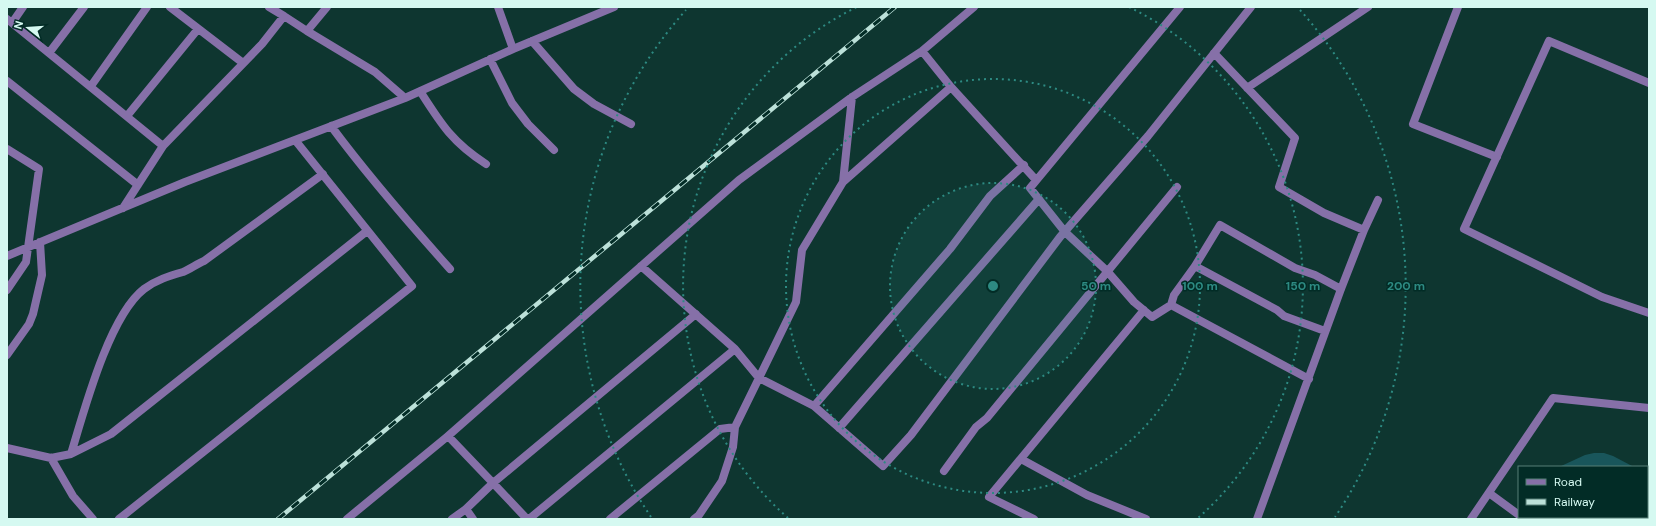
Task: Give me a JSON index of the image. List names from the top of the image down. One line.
{"legend":["Road","Railway"],"north":"left","rings":["50 m","100 m","150 m","200 m"]}
